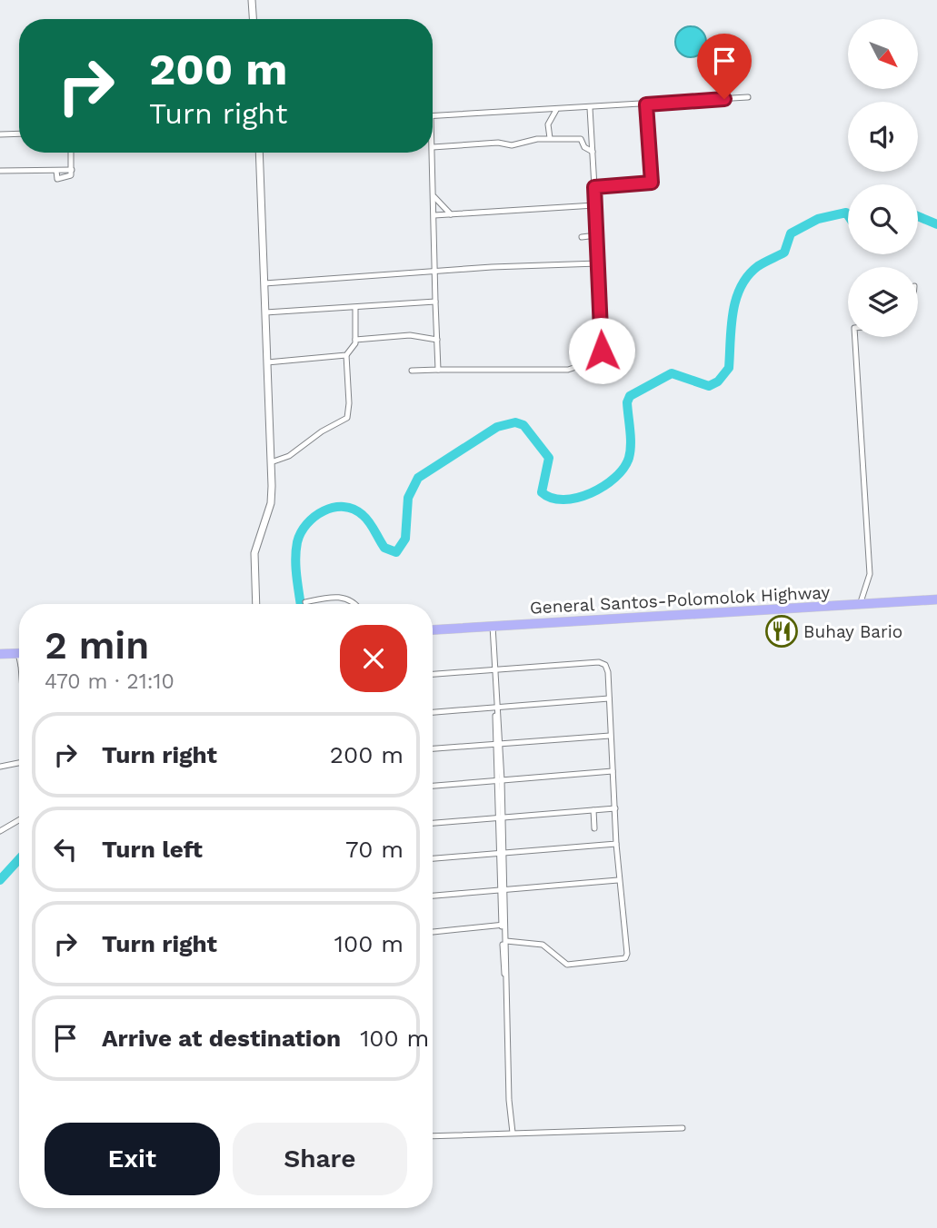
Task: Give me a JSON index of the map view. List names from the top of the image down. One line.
{"streets":{"highway":["General Santos-Polomolok Highway"]},"places":{"restaurant":["Buhay Bario"]},"north":"bottom right","page":{"turn":["200 m","Turn right"],"heading":["2 min","470 m · 21:10"],"list":[{"name":"Turn right","value":"200 m"},{"name":"Turn left","value":"70 m"},{"name":"Turn right","value":"100 m"},{"name":"Arrive at destination","value":"100 m"}],"buttons":["Exit","Share"]}}
